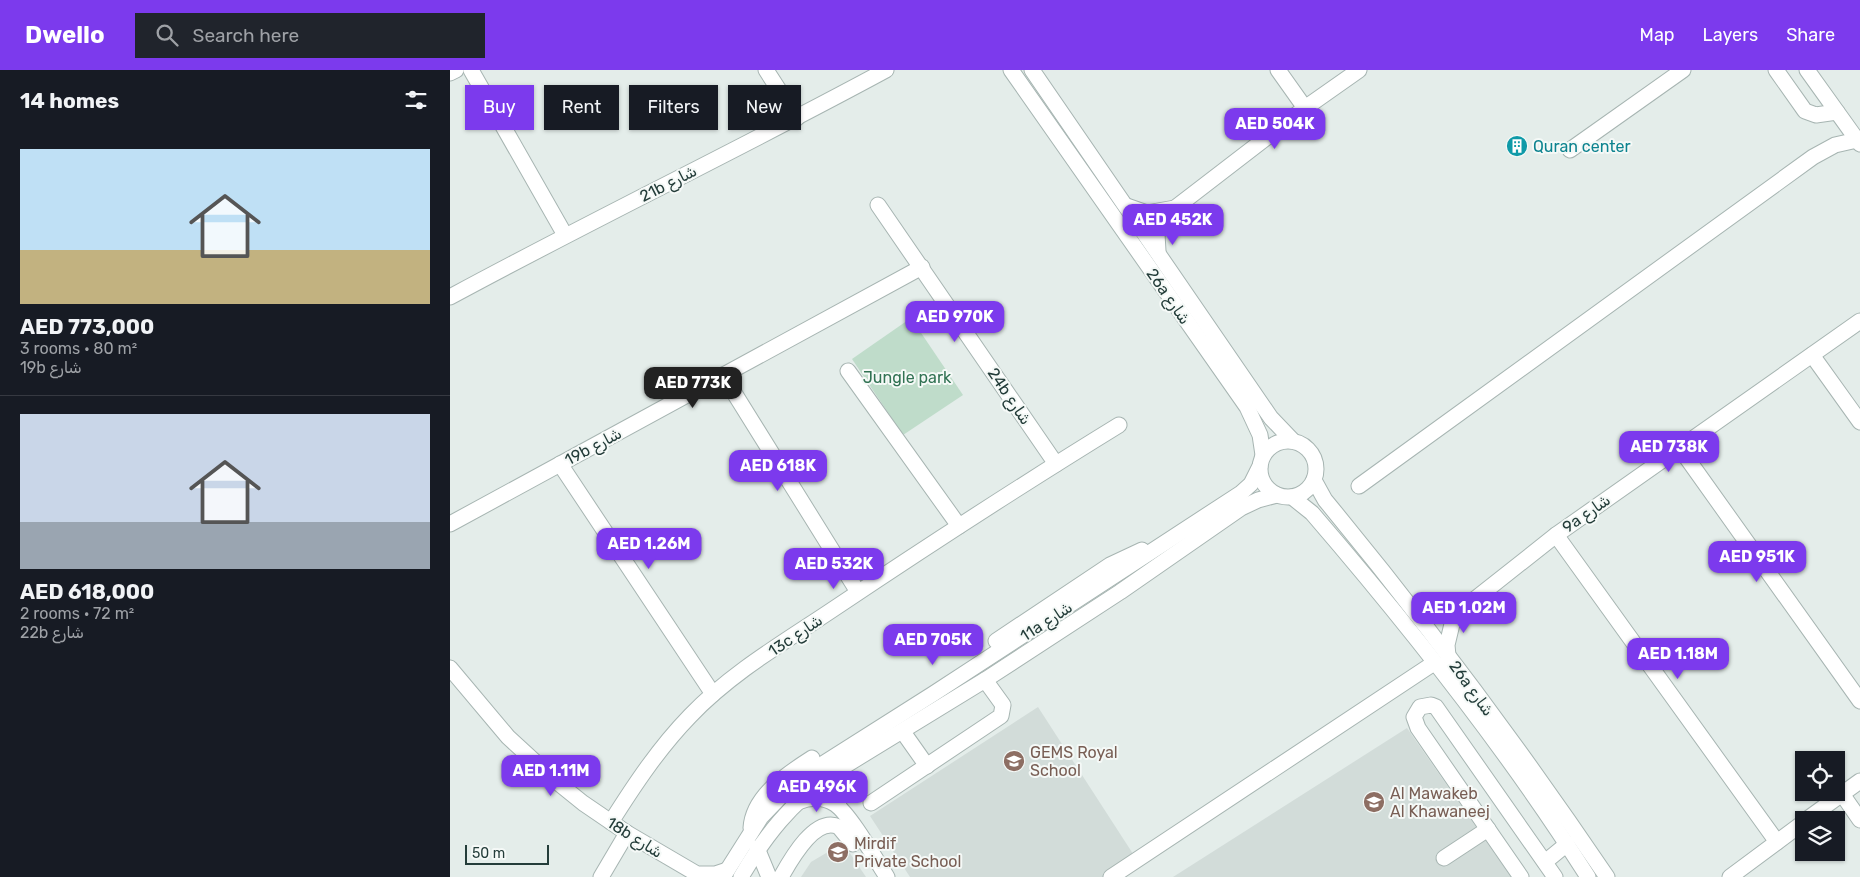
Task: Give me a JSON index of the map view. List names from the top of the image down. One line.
{"streets":{"street":["21b شارع","26a شارع","24b شارع","19b شارع","9a شارع","11a شارع","13c شارع","18b شارع"]},"crossings":[["26a شارع","9a شارع"],["26a شارع","11a شارع"],["24b شارع","19b شارع"],["24b شارع","13c شارع"],["11a شارع","18b شارع"],["13c شارع","18b شارع"]],"parks":["Jungle park"],"places":{"building":["Quran center"],"school or university":["GEMS Royal School","Al Mawakeb Al Khawaneej","Mirdif Private School"]},"scale_bar":"50 m","page":{"header":"Dwello","search":"Search here","nav":["Map","Layers","Share"],"heading":"14 homes","chip":["Buy","Rent","Filters","New"],"price":["AED 504K","AED 452K","AED 970K","AED 773K","AED 738K","AED 618K","AED 1.26M","AED 951K","AED 532K","AED 1.02M","AED 705K","AED 1.18M","AED 1.11M","AED 496K"],"list":[{"name":"AED 773,000","note":"3 rooms · 80 m² · 19b شارع"},{"name":"AED 618,000","note":"2 rooms · 72 m² · 22b شارع"}],"scale":"50 m"}}
